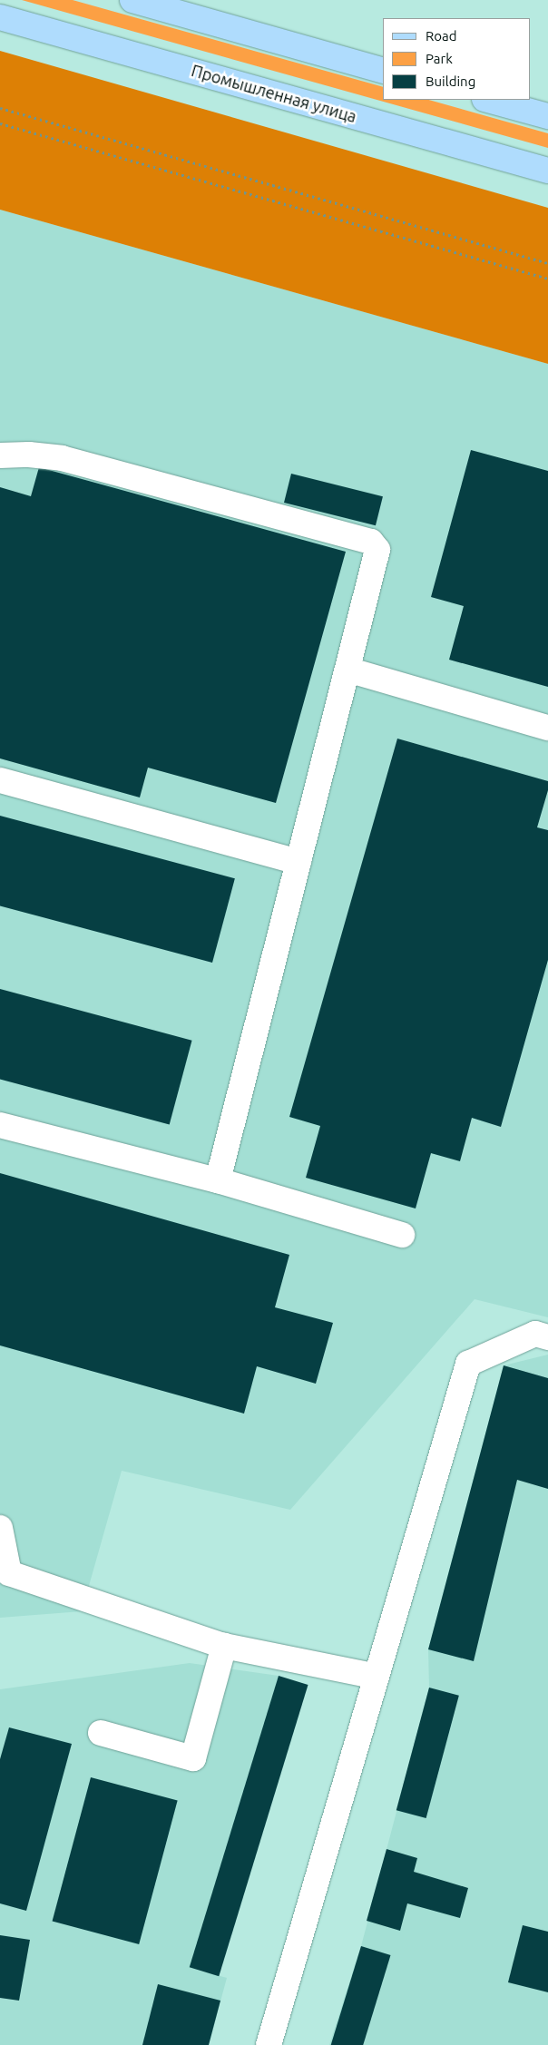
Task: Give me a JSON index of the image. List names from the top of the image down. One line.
{"streets":{"main road":["Промышленная улица"]},"legend":["Road","Park","Building"]}
